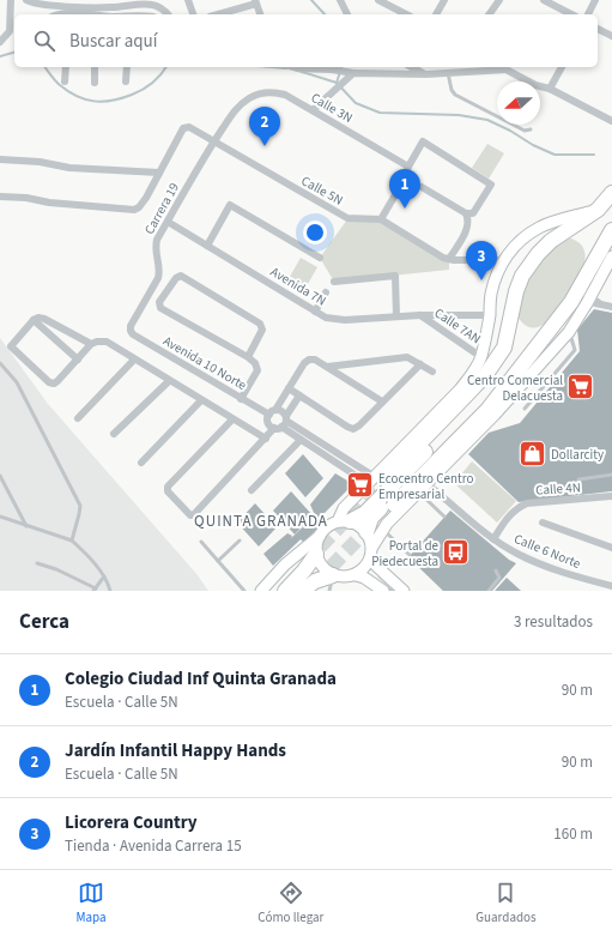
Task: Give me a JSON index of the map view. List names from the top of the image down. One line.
{"streets":{"street":["Calle 3N","Calle 5N","Carrera 19","Avenida 7N","Calle 7AN","Avenida 10 Norte","Calle 4N","Calle 6 Norte"]},"crossings":[["Calle 3N","Carrera 19"],["Calle 5N","Carrera 19"],["Carrera 19","Avenida 7N"],["Carrera 19","Avenida 10 Norte"],["Avenida 7N","Calle 7AN"],["Calle 4N","Calle 6 Norte"]],"districts":["QUINTA GRANADA"],"places":{"supermarket":["Centro Comercial Delacuesta","Ecocentro Centro Empresarial"],"shop":["Dollarcity"],"bus stop":["Portal de Piedecuesta"]},"north":"left","page":{"search":"Buscar aquí","pins":["2","1","3"],"heading":["Cerca","3 resultados"],"list":[{"mark":"1","name":"Colegio Ciudad Inf Quinta Granada","note":"Escuela · Calle 5N","value":"90 m"},{"mark":"2","name":"Jardín Infantil Happy Hands","note":"Escuela · Calle 5N","value":"90 m"},{"mark":"3","name":"Licorera Country","note":"Tienda · Avenida Carrera 15","value":"160 m"}],"nav":["Mapa","Cómo llegar","Guardados"]}}
